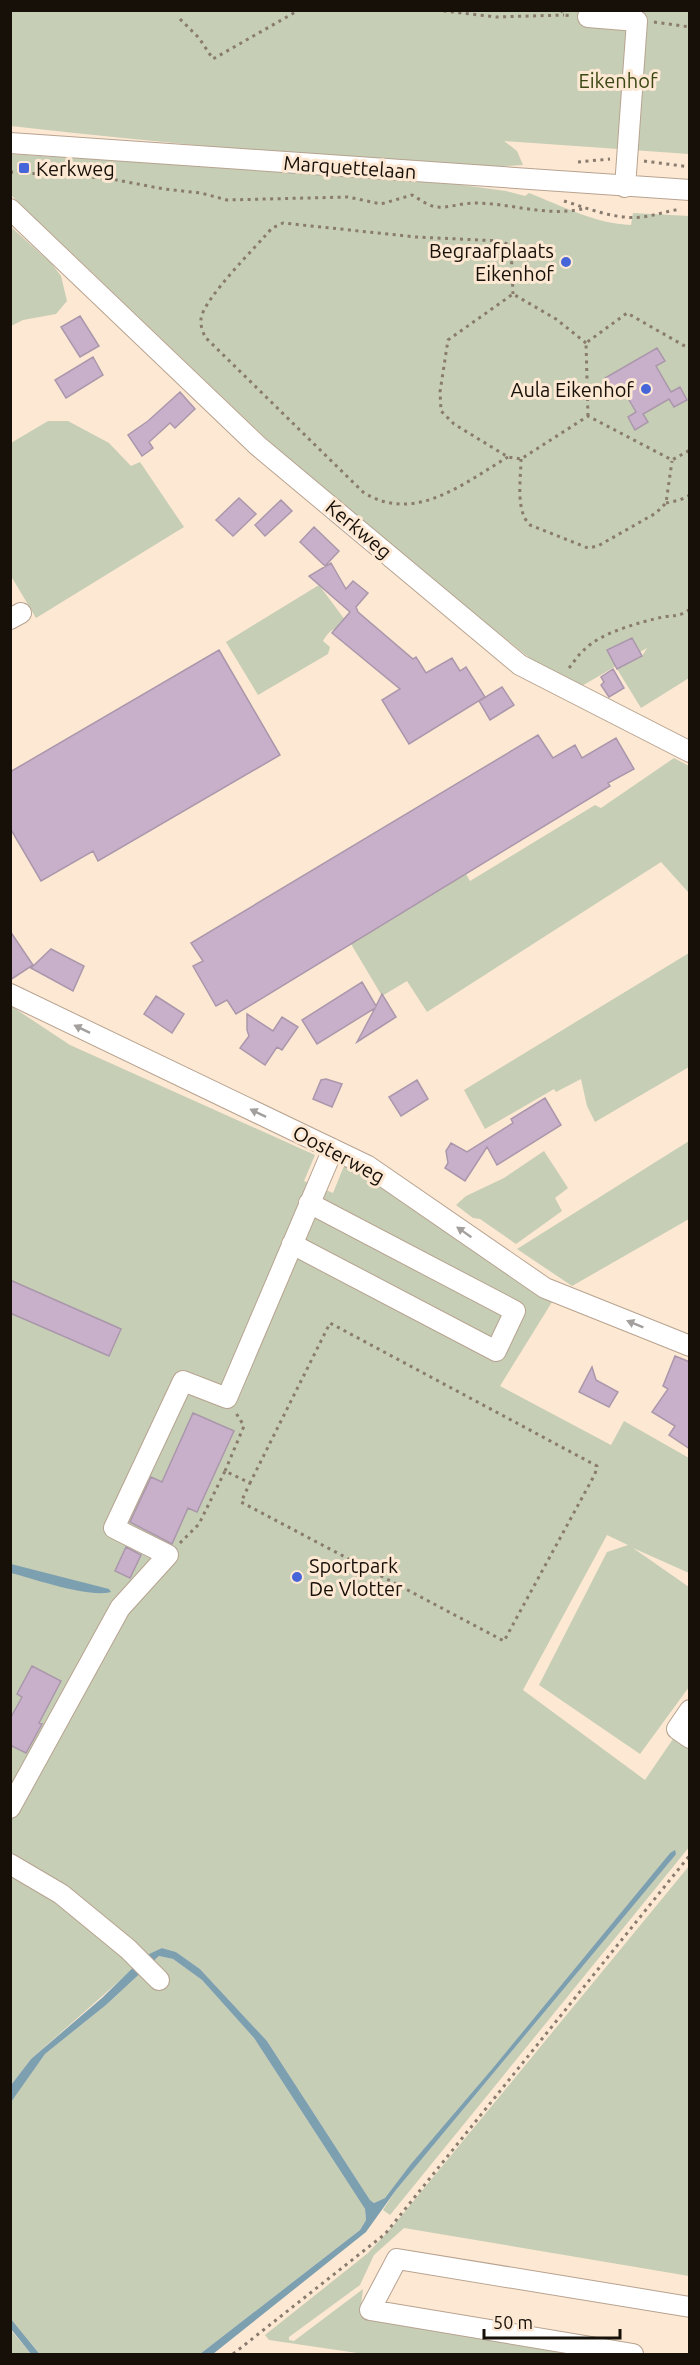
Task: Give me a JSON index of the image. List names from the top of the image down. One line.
{"streets":{"street":["Marquettelaan","Kerkweg","Oosterweg"]},"one_way":["Oosterweg"],"parks":["Eikenhof"],"places":{"transit":["Kerkweg"],"other":["Begraafplaats Eikenhof","Aula Eikenhof","Sportpark De Vlotter"]},"scale_bar":"50 m"}
